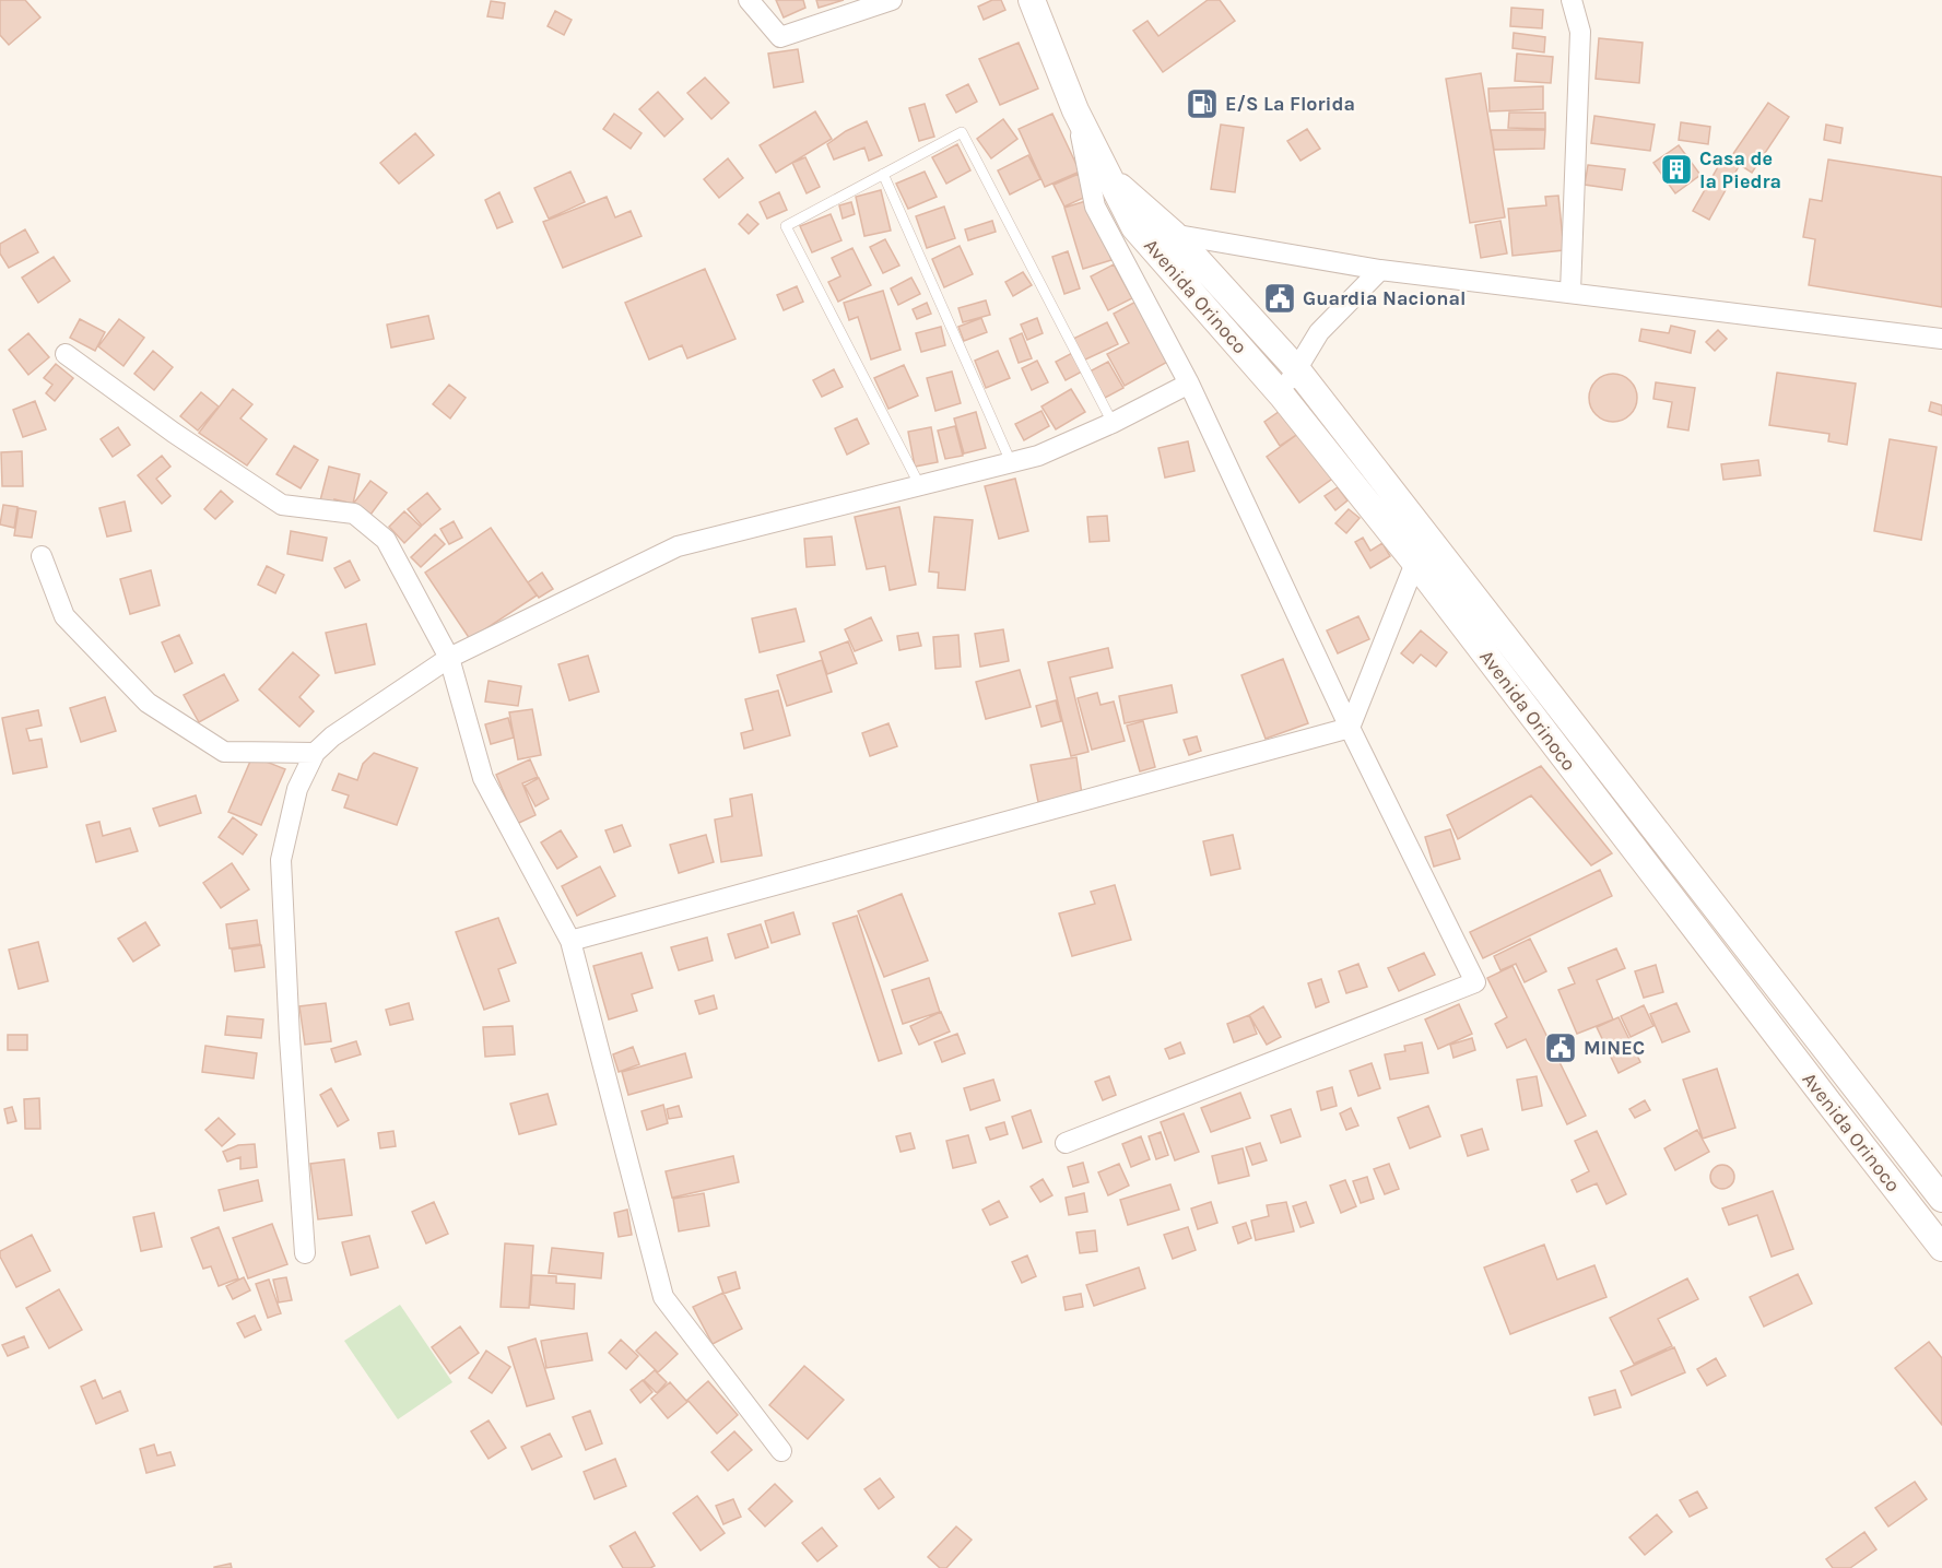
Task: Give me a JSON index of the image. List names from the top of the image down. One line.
{"streets":{"street":["Avenida Orinoco"]},"places":{"fuel station":["E/S La Florida"],"building":["Casa de la Piedra"],"public building":["Guardia Nacional","MINEC"]}}
